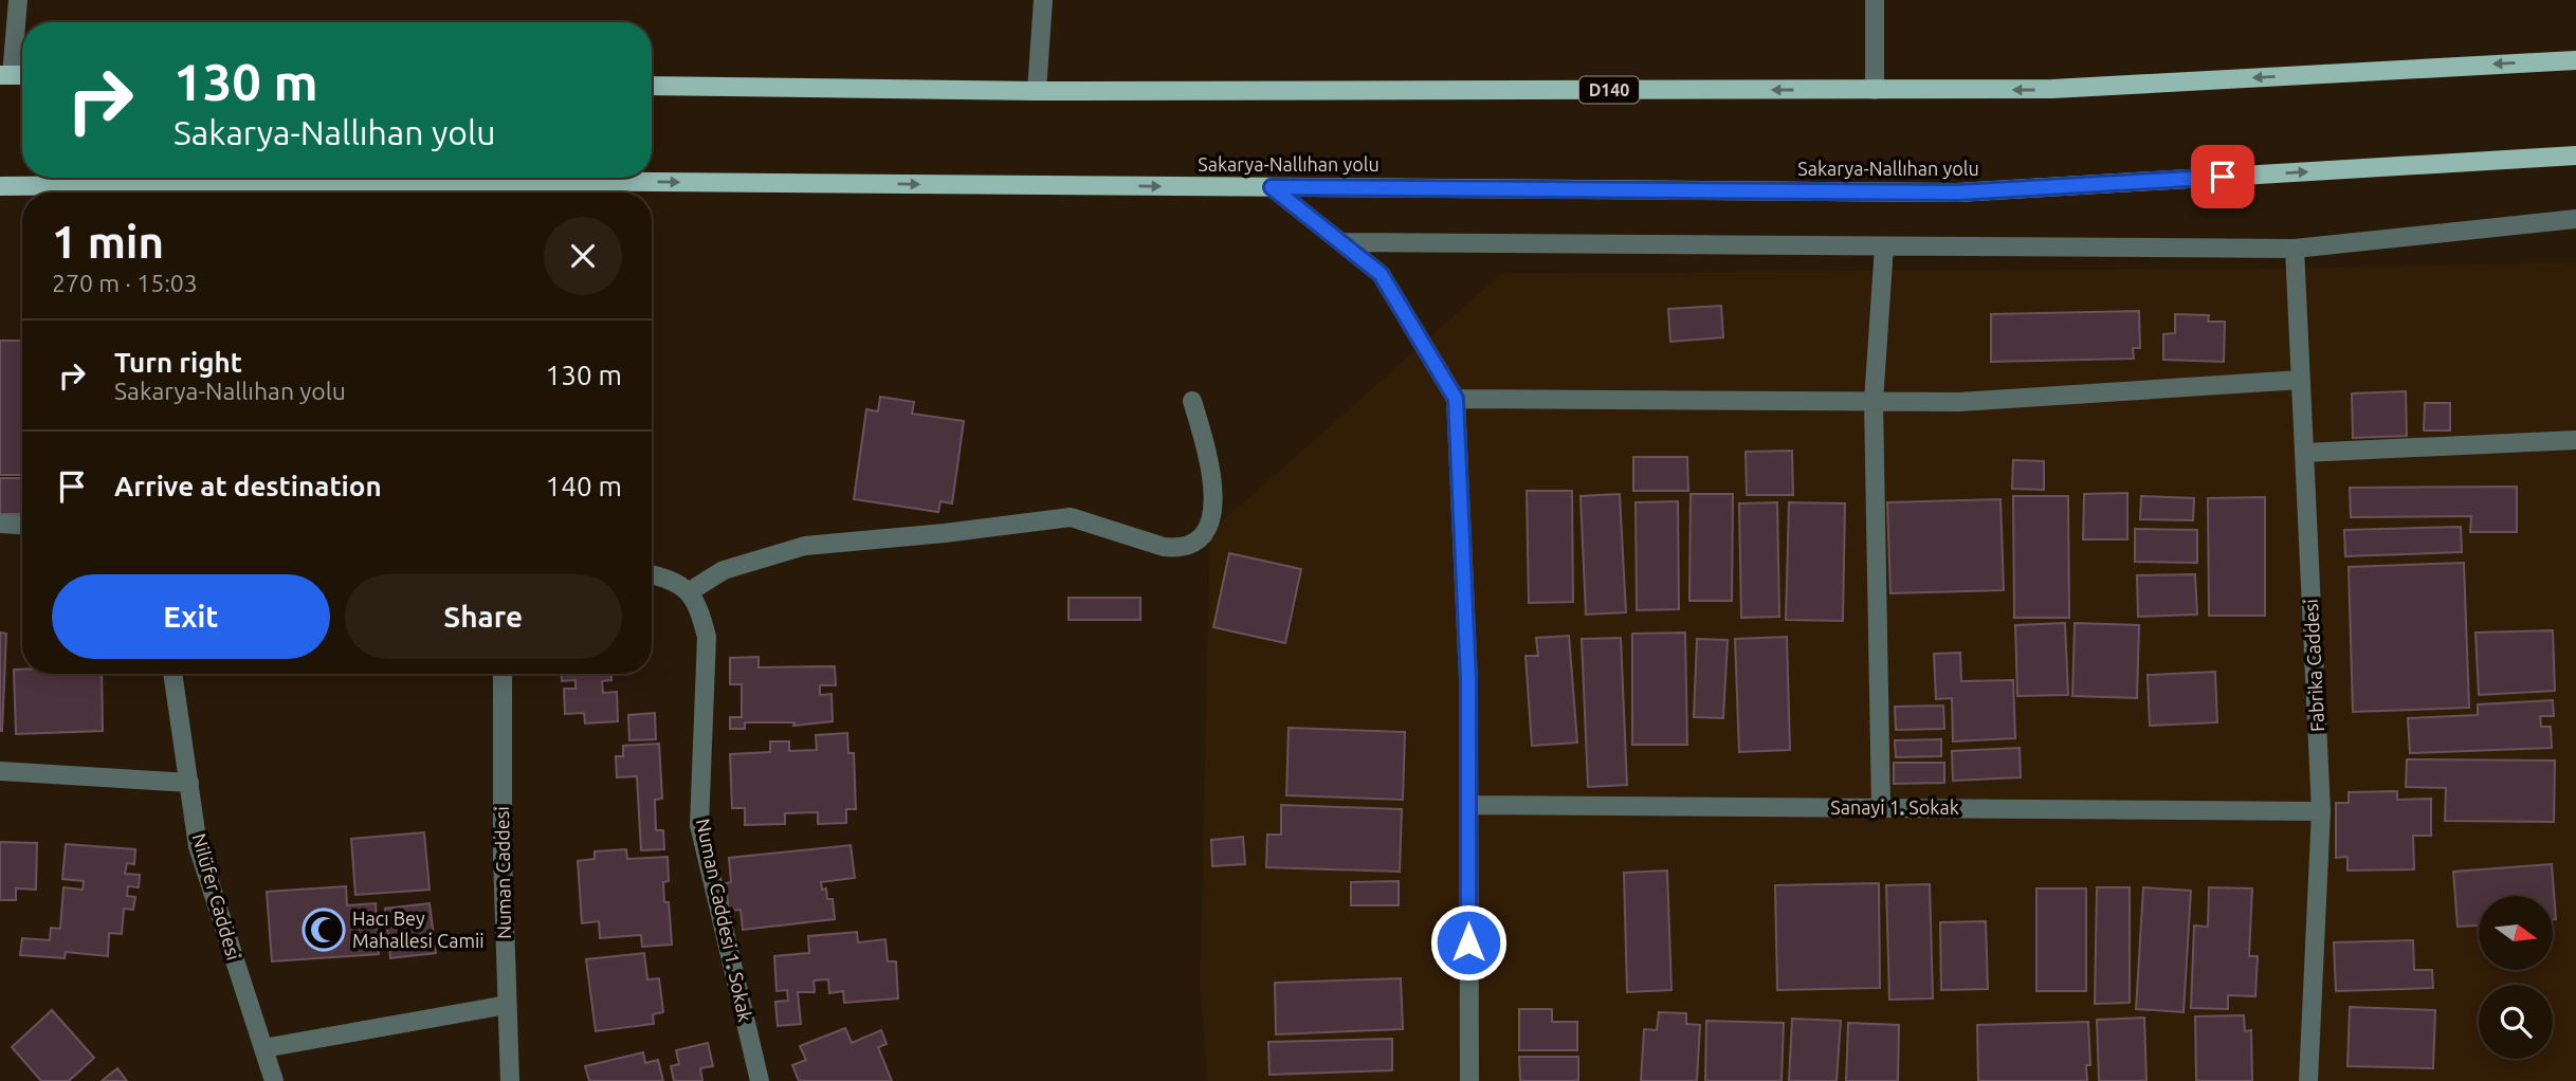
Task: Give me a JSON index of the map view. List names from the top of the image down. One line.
{"streets":{"main road":["D140","Sakarya-Nallıhan yolu"],"street":["Fabrika Caddesi","Sanayi 1. Sokak","Numan Caddesi","Nilüfer Caddesi","Numan Caddesi 1. Sokak"]},"crossings":[["Fabrika Caddesi","Sanayi 1. Sokak"]],"places":{"mosque":["Hacı Bey Mahallesi Camii"]},"north":"right","page":{"turn":["130 m","Sakarya-Nallıhan yolu"],"heading":["1 min","270 m · 15:03"],"list":[{"name":"Turn right","note":"Sakarya-Nallıhan yolu","value":"130 m"},{"name":"Arrive at destination","value":"140 m"}],"buttons":["Exit","Share"]}}
